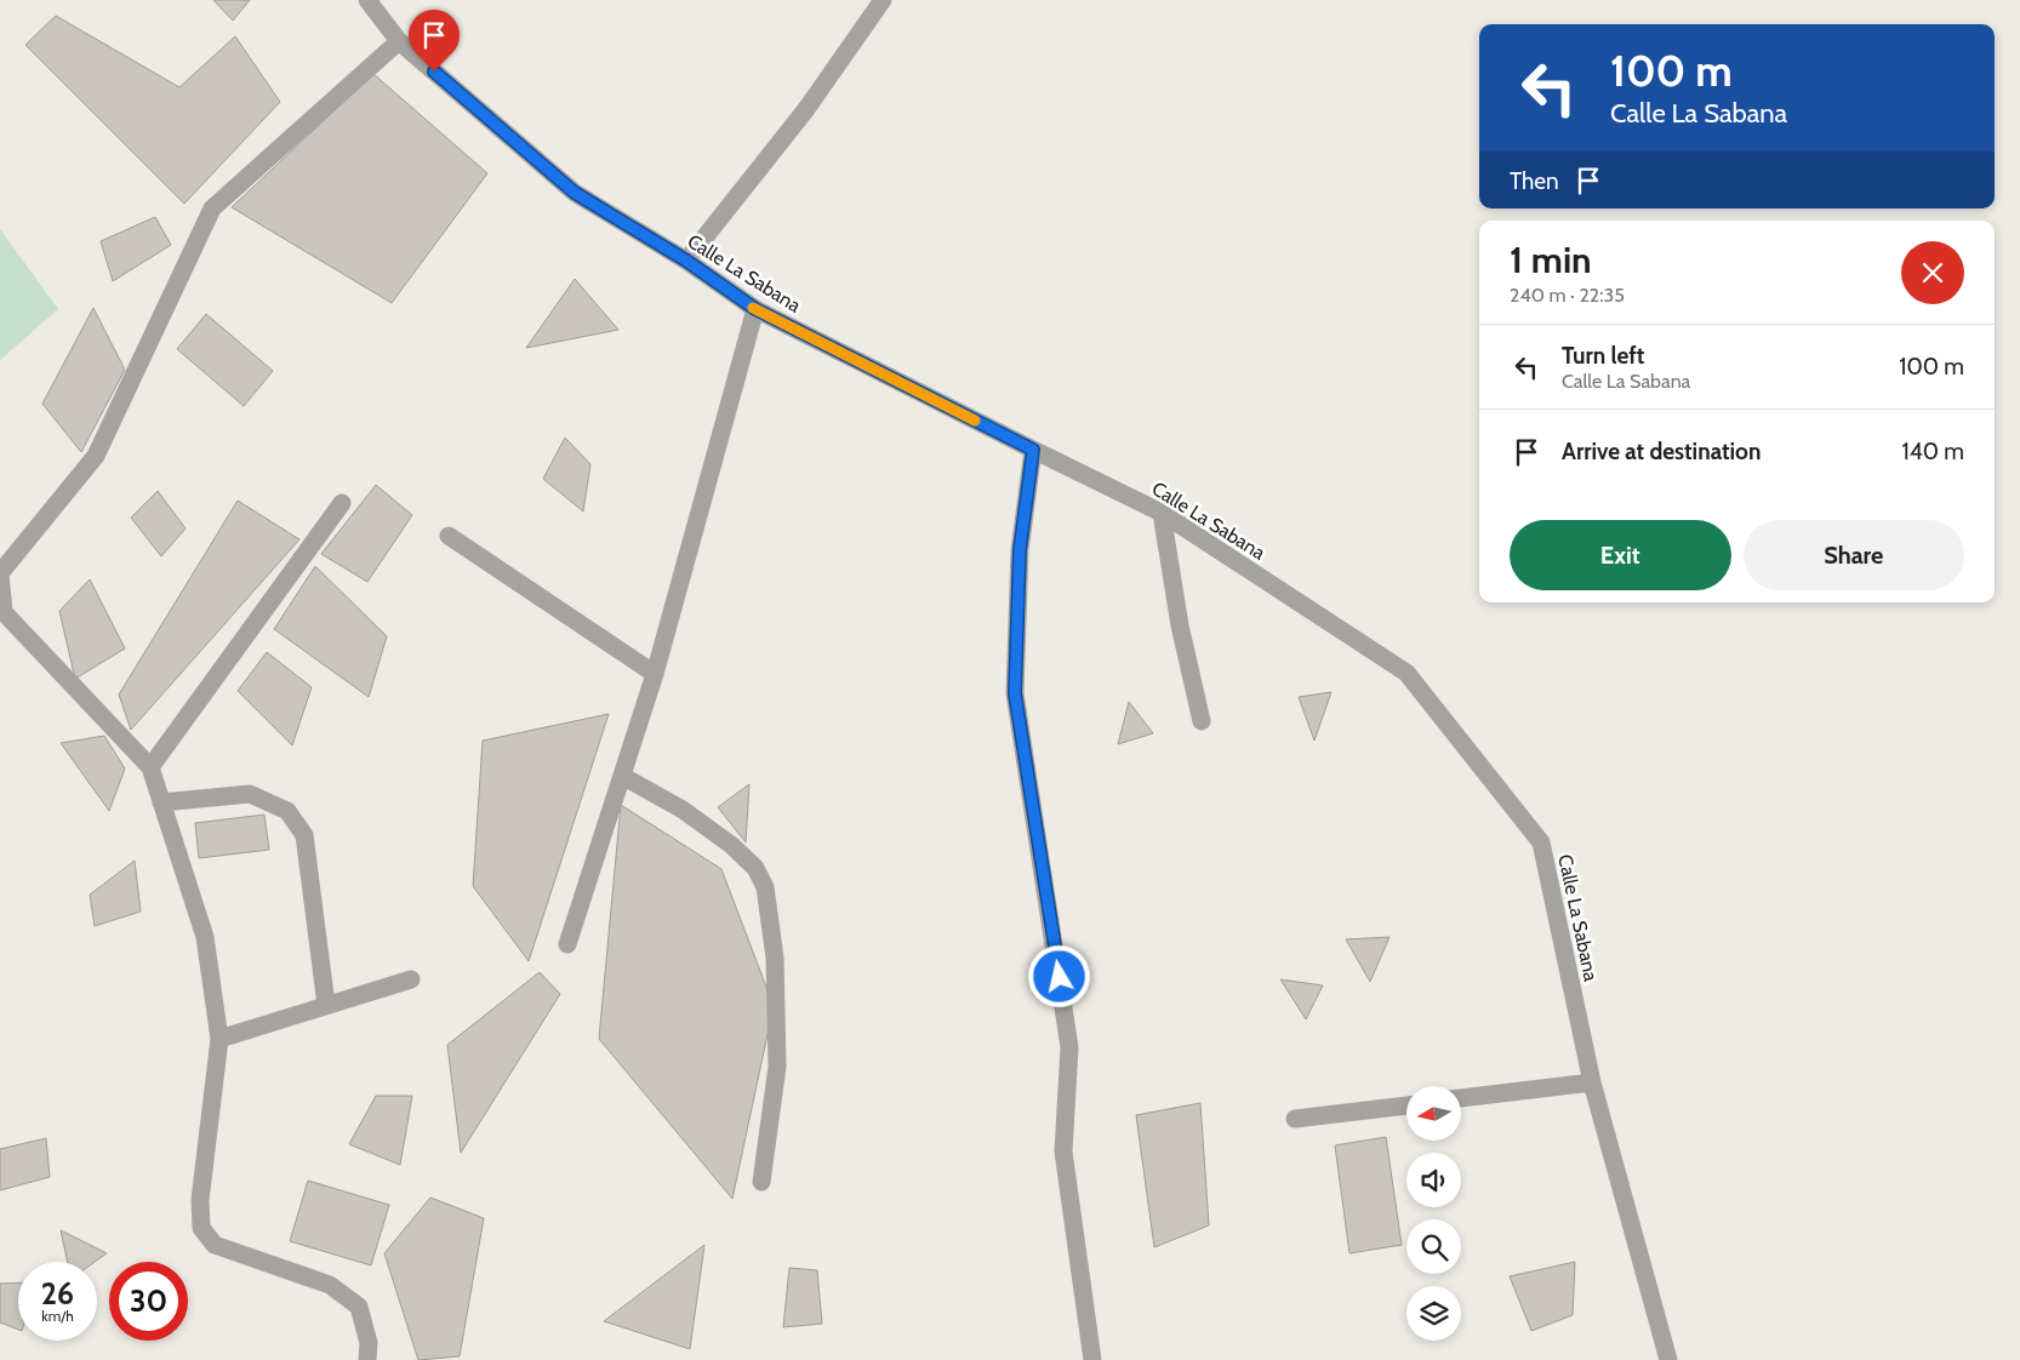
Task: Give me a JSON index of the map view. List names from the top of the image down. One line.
{"streets":{"street":["Calle La Sabana"]},"north":"left","page":{"turn":["100 m","Calle La Sabana"],"then":"Then","heading":["1 min","240 m · 22:35"],"list":[{"name":"Turn left","note":"Calle La Sabana","value":"100 m"},{"name":"Arrive at destination","value":"140 m"}],"buttons":["Exit","Share"],"speed":"26 km/h","limit":"30"}}
